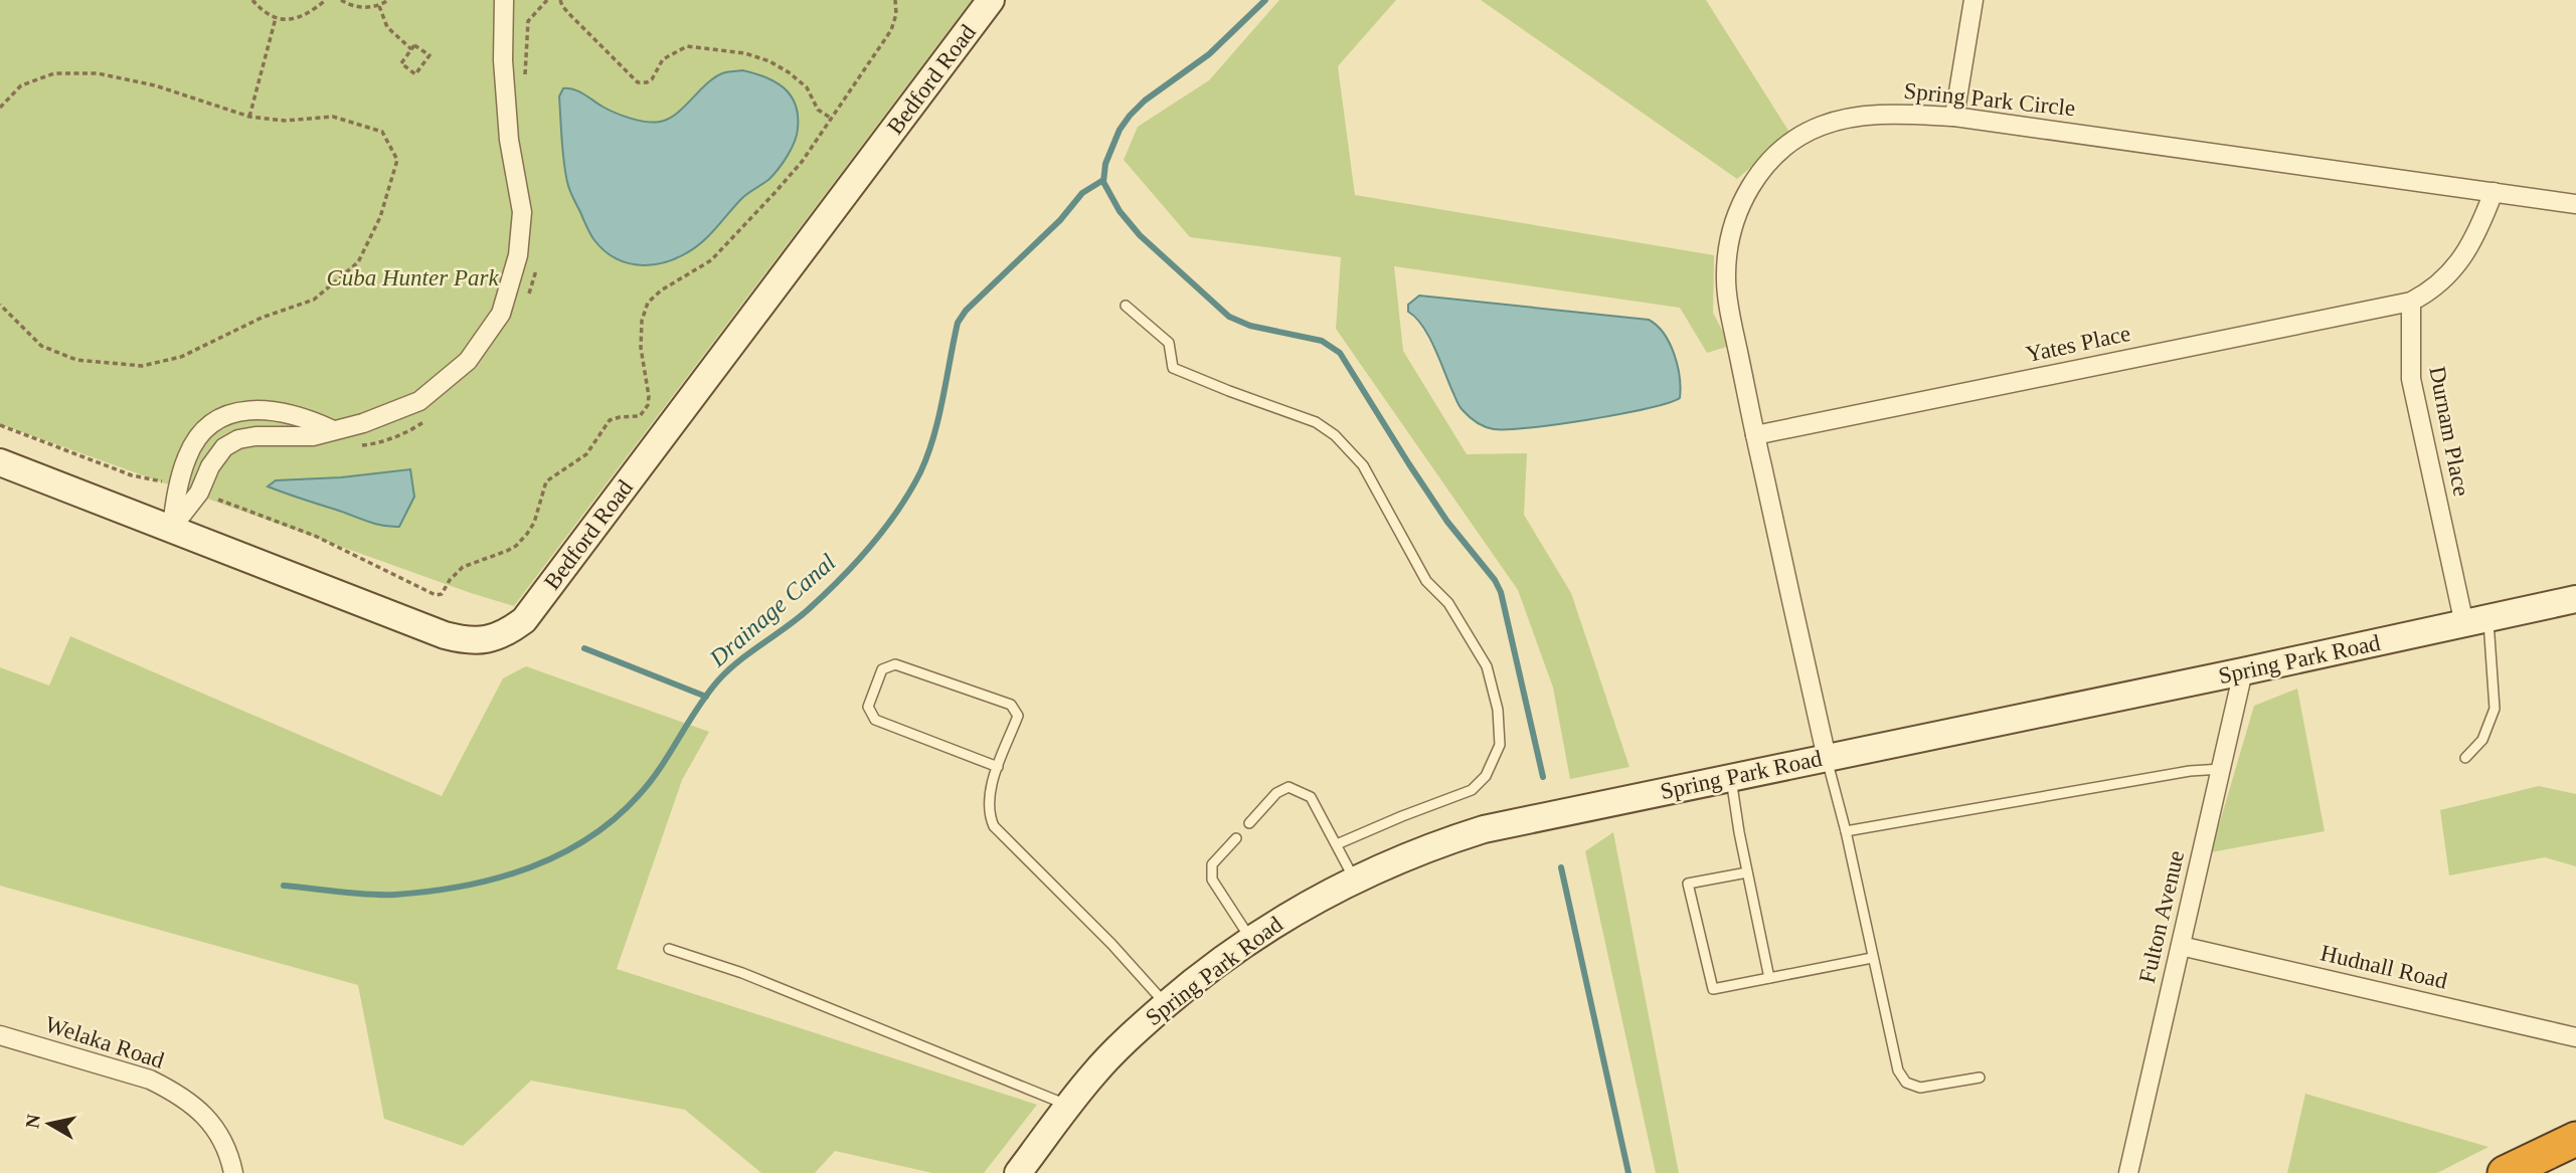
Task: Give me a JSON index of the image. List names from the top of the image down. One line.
{"streets":{"main road":["Bedford Road","Spring Park Road"],"street":["Spring Park Circle","Yates Place","Durnam Place","Fulton Avenue","Hudnall Road","Welaka Road"]},"crossings":[["Spring Park Circle","Yates Place"],["Spring Park Circle","Spring Park Road"],["Yates Place","Durnam Place"],["Durnam Place","Spring Park Road"],["Spring Park Road","Fulton Avenue"],["Fulton Avenue","Hudnall Road"]],"water":["Drainage Canal"],"parks":["Cuba Hunter Park"],"north":"left"}
